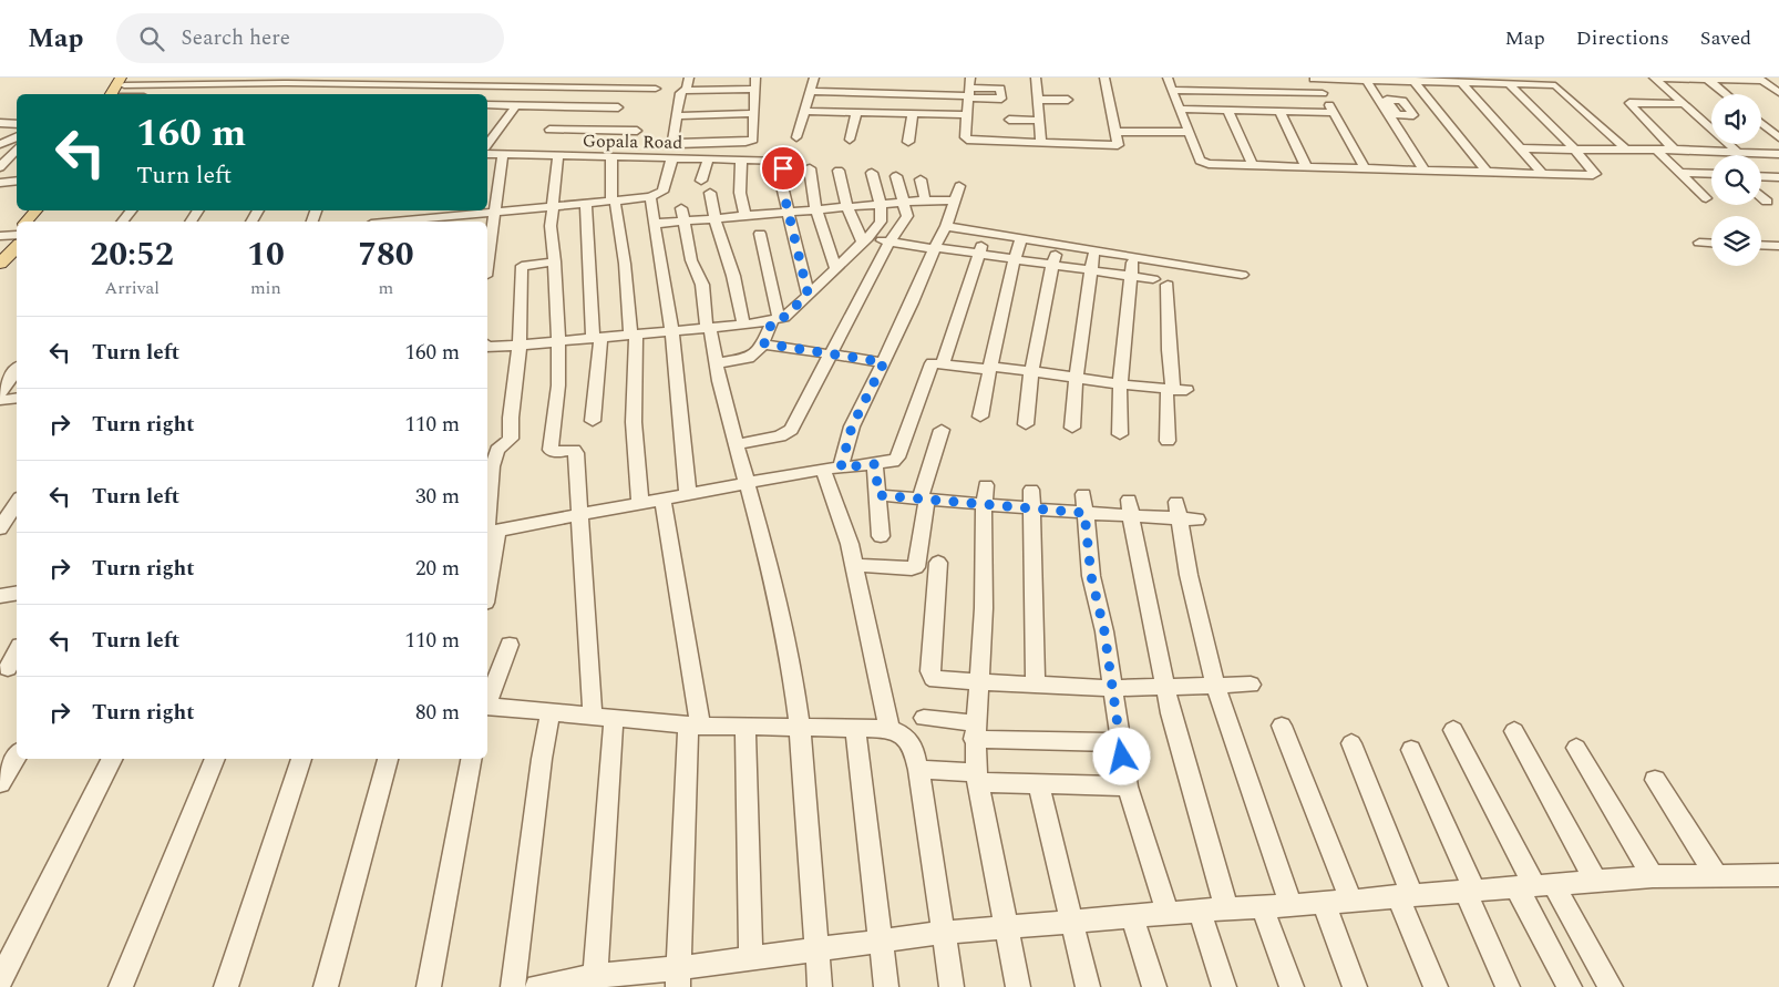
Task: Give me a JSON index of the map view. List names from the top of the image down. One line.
{"streets":{"street":["Gopala Road"]},"page":{"header":"Map","search":"Search here","nav":["Map","Directions","Saved"],"turn":["160 m","Turn left"],"eta":["20:52","Arrival","10","min","780","m"],"list":[{"name":"Turn left","value":"160 m"},{"name":"Turn right","value":"110 m"},{"name":"Turn left","value":"30 m"},{"name":"Turn right","value":"20 m"},{"name":"Turn left","value":"110 m"},{"name":"Turn right","value":"80 m"}]}}
